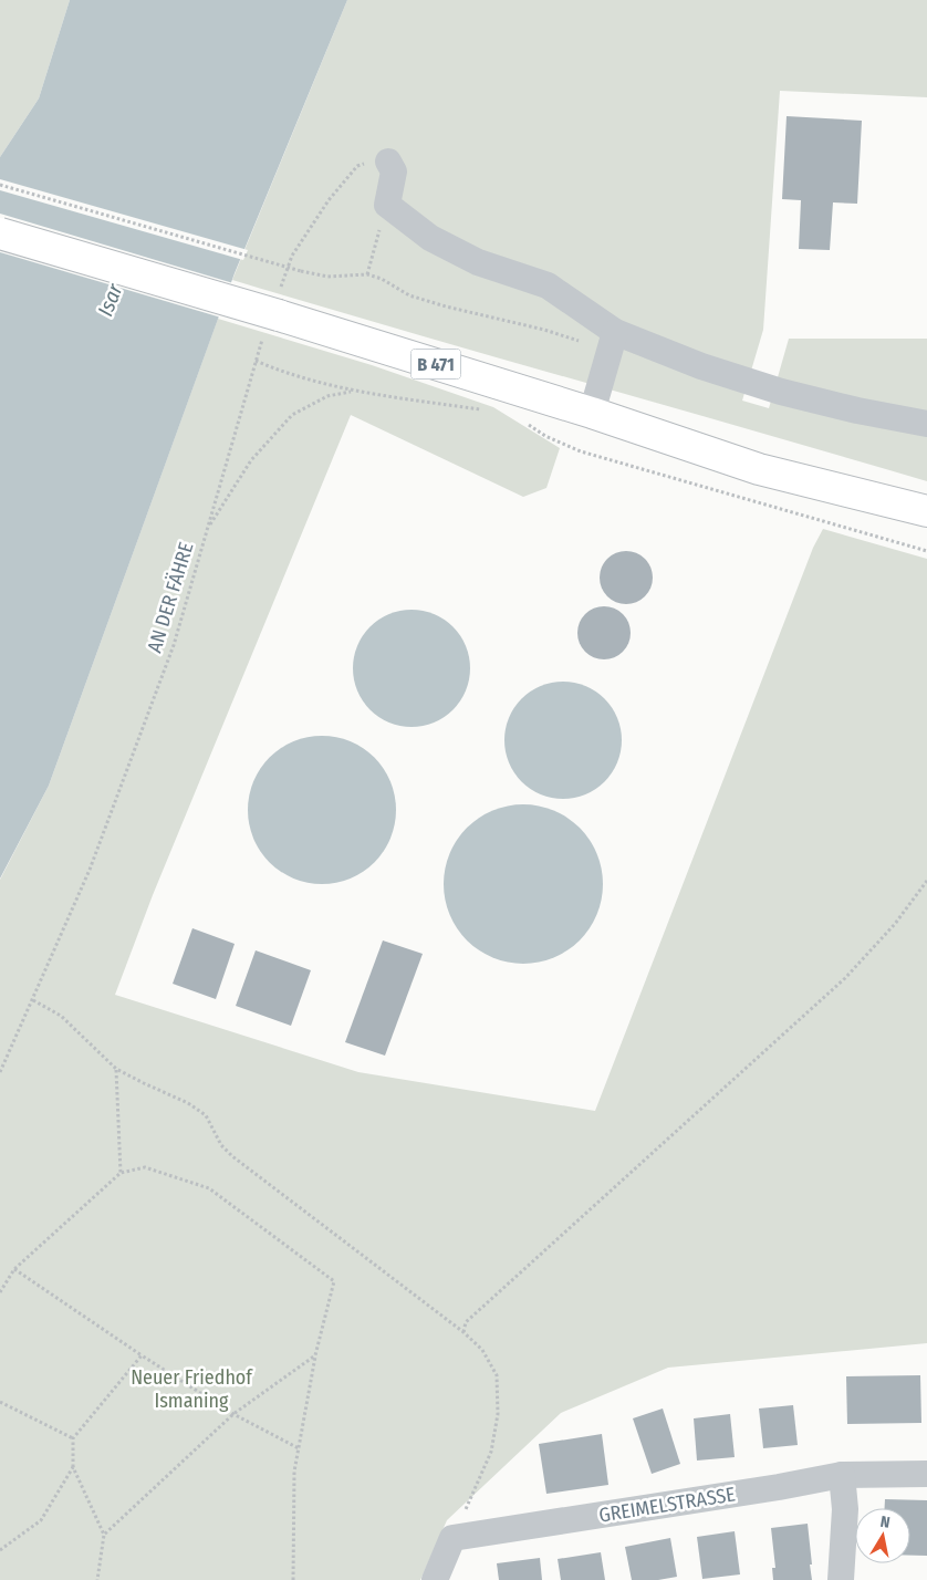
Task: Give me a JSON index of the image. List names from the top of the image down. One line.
{"streets":{"main road":["B 471"],"street":["GREIMELSTRASSE"],"path":["AN DER FÄHRE"]},"crossings":[["B 471","AN DER FÄHRE"]],"water":["Isar"],"parks":["Neuer Friedhof Ismaning"],"north":"top"}
